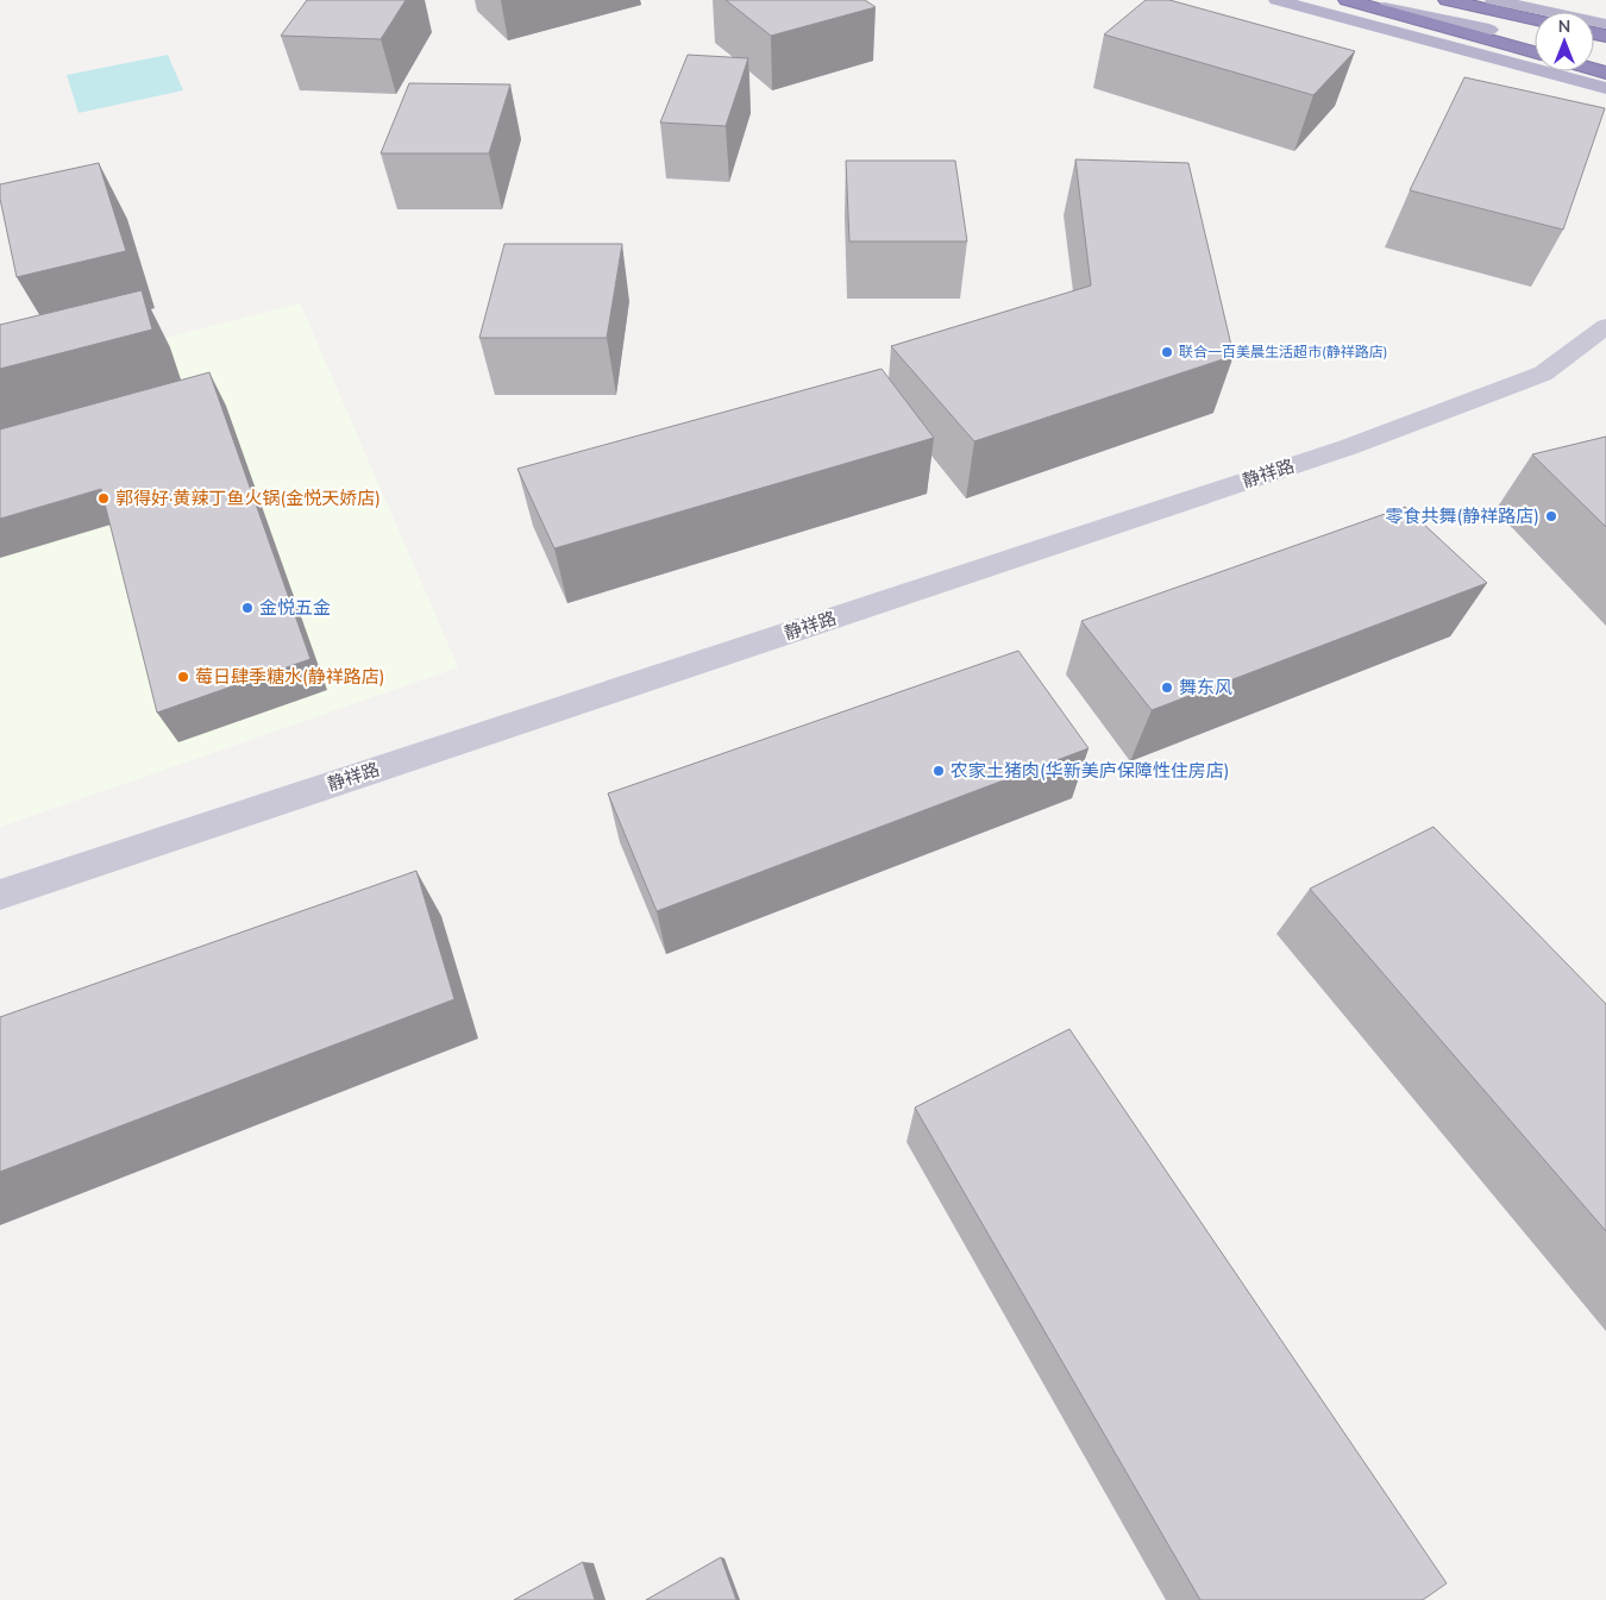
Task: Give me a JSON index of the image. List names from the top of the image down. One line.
{"streets":{"street":["静祥路"]},"places":["联合一百美晨生活超市(静祥路店)","郭得好·黄辣丁鱼火锅(金悦天娇店)","零食共舞(静祥路店)","金悦五金","莓日肆季糖水(静祥路店)","舞东风","农家土猪肉(华新美庐保障性住房店)"],"north":"top"}
